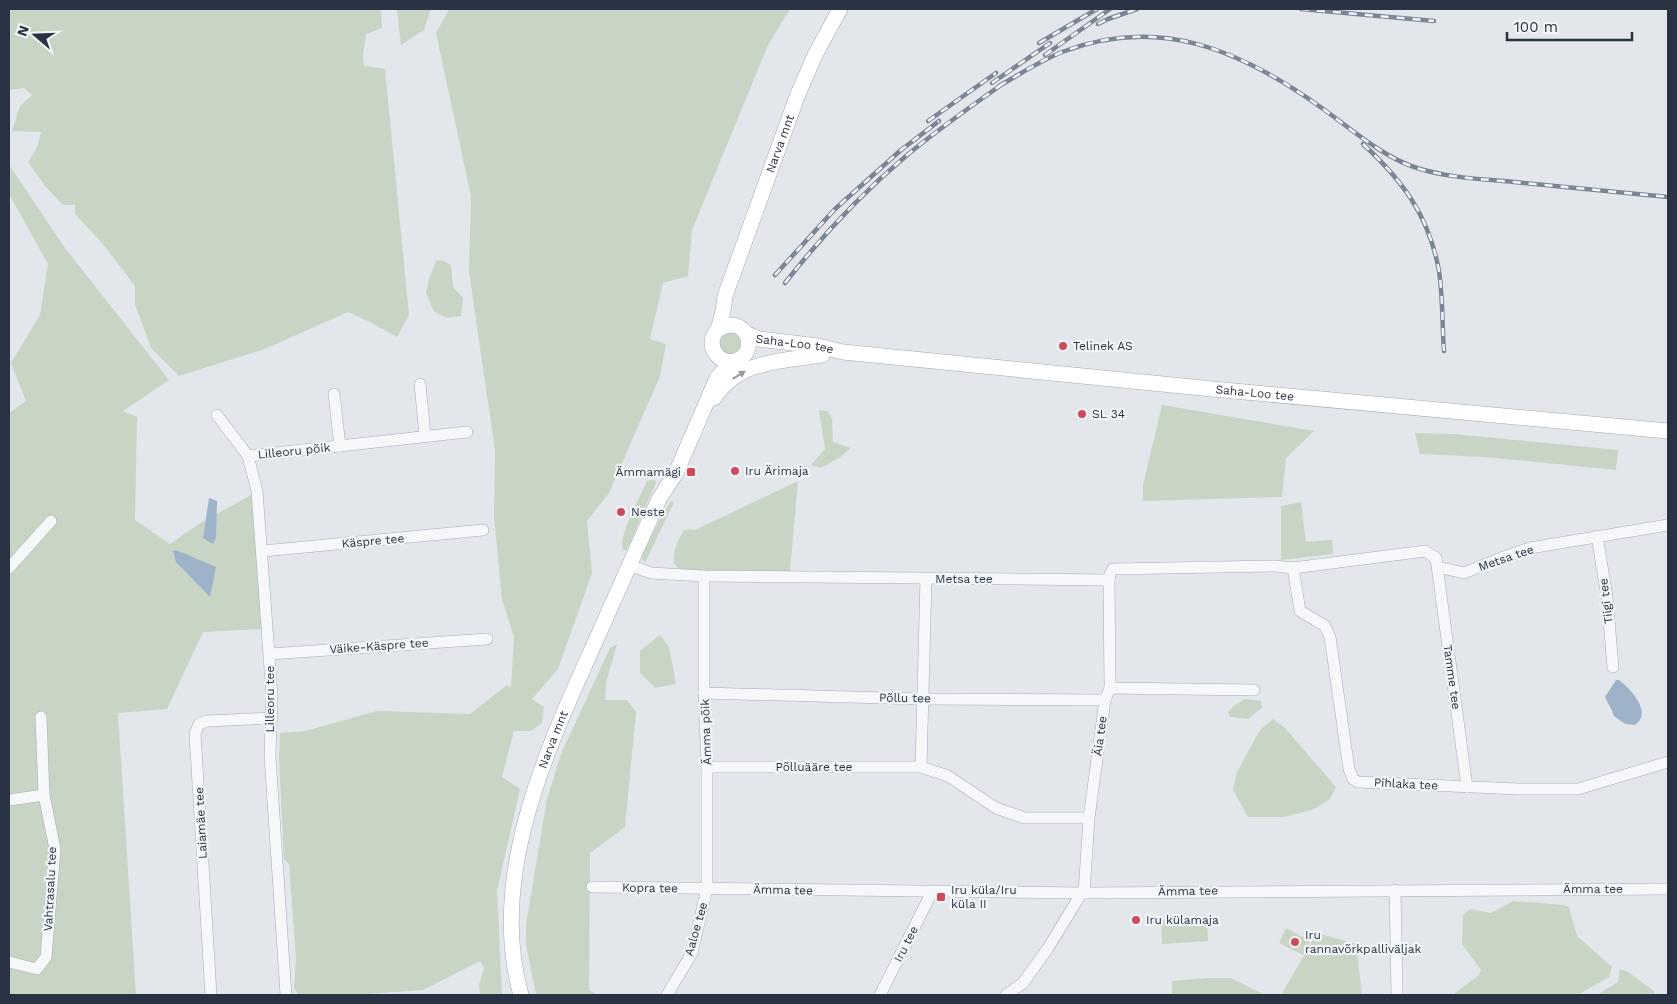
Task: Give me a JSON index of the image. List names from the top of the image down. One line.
{"streets":{"main road":["Narva mnt","Saha-Loo tee"],"street":["Lilleoru põik","Käspre tee","Metsa tee","Tiigi tee","Väike-Käspre tee","Tamme tee","Põllu tee","Lilleoru tee","Ämma põik","Äia tee","Põlluääre tee","Pihlaka tee","Laiamäe tee","Kopra tee","Vahtrasalu tee","Ämma tee","Aaloe tee","Iru tee"]},"crossings":[["Narva mnt","Saha-Loo tee"],["Narva mnt","Metsa tee"],["Lilleoru põik","Lilleoru tee"],["Käspre tee","Lilleoru tee"],["Metsa tee","Tiigi tee"],["Metsa tee","Tamme tee"],["Metsa tee","Ämma põik"],["Metsa tee","Äia tee"],["Metsa tee","Pihlaka tee"],["Väike-Käspre tee","Lilleoru tee"],["Tamme tee","Pihlaka tee"],["Põllu tee","Ämma põik"],["Põllu tee","Äia tee"],["Lilleoru tee","Laiamäe tee"],["Ämma põik","Põlluääre tee"],["Ämma põik","Kopra tee"],["Ämma põik","Ämma tee"],["Ämma põik","Aaloe tee"],["Äia tee","Põlluääre tee"],["Äia tee","Ämma tee"],["Kopra tee","Ämma tee"],["Kopra tee","Aaloe tee"],["Ämma tee","Aaloe tee"],["Ämma tee","Iru tee"]],"places":{"other":["Telinek AS","SL 34","Iru Ärimaja","Neste","Iru külamaja","Iru rannavõrkpalliväljak"],"transit":["Ämmamägi","Iru küla/Iru küla II"]},"scale_bar":"100 m","north":"left"}
